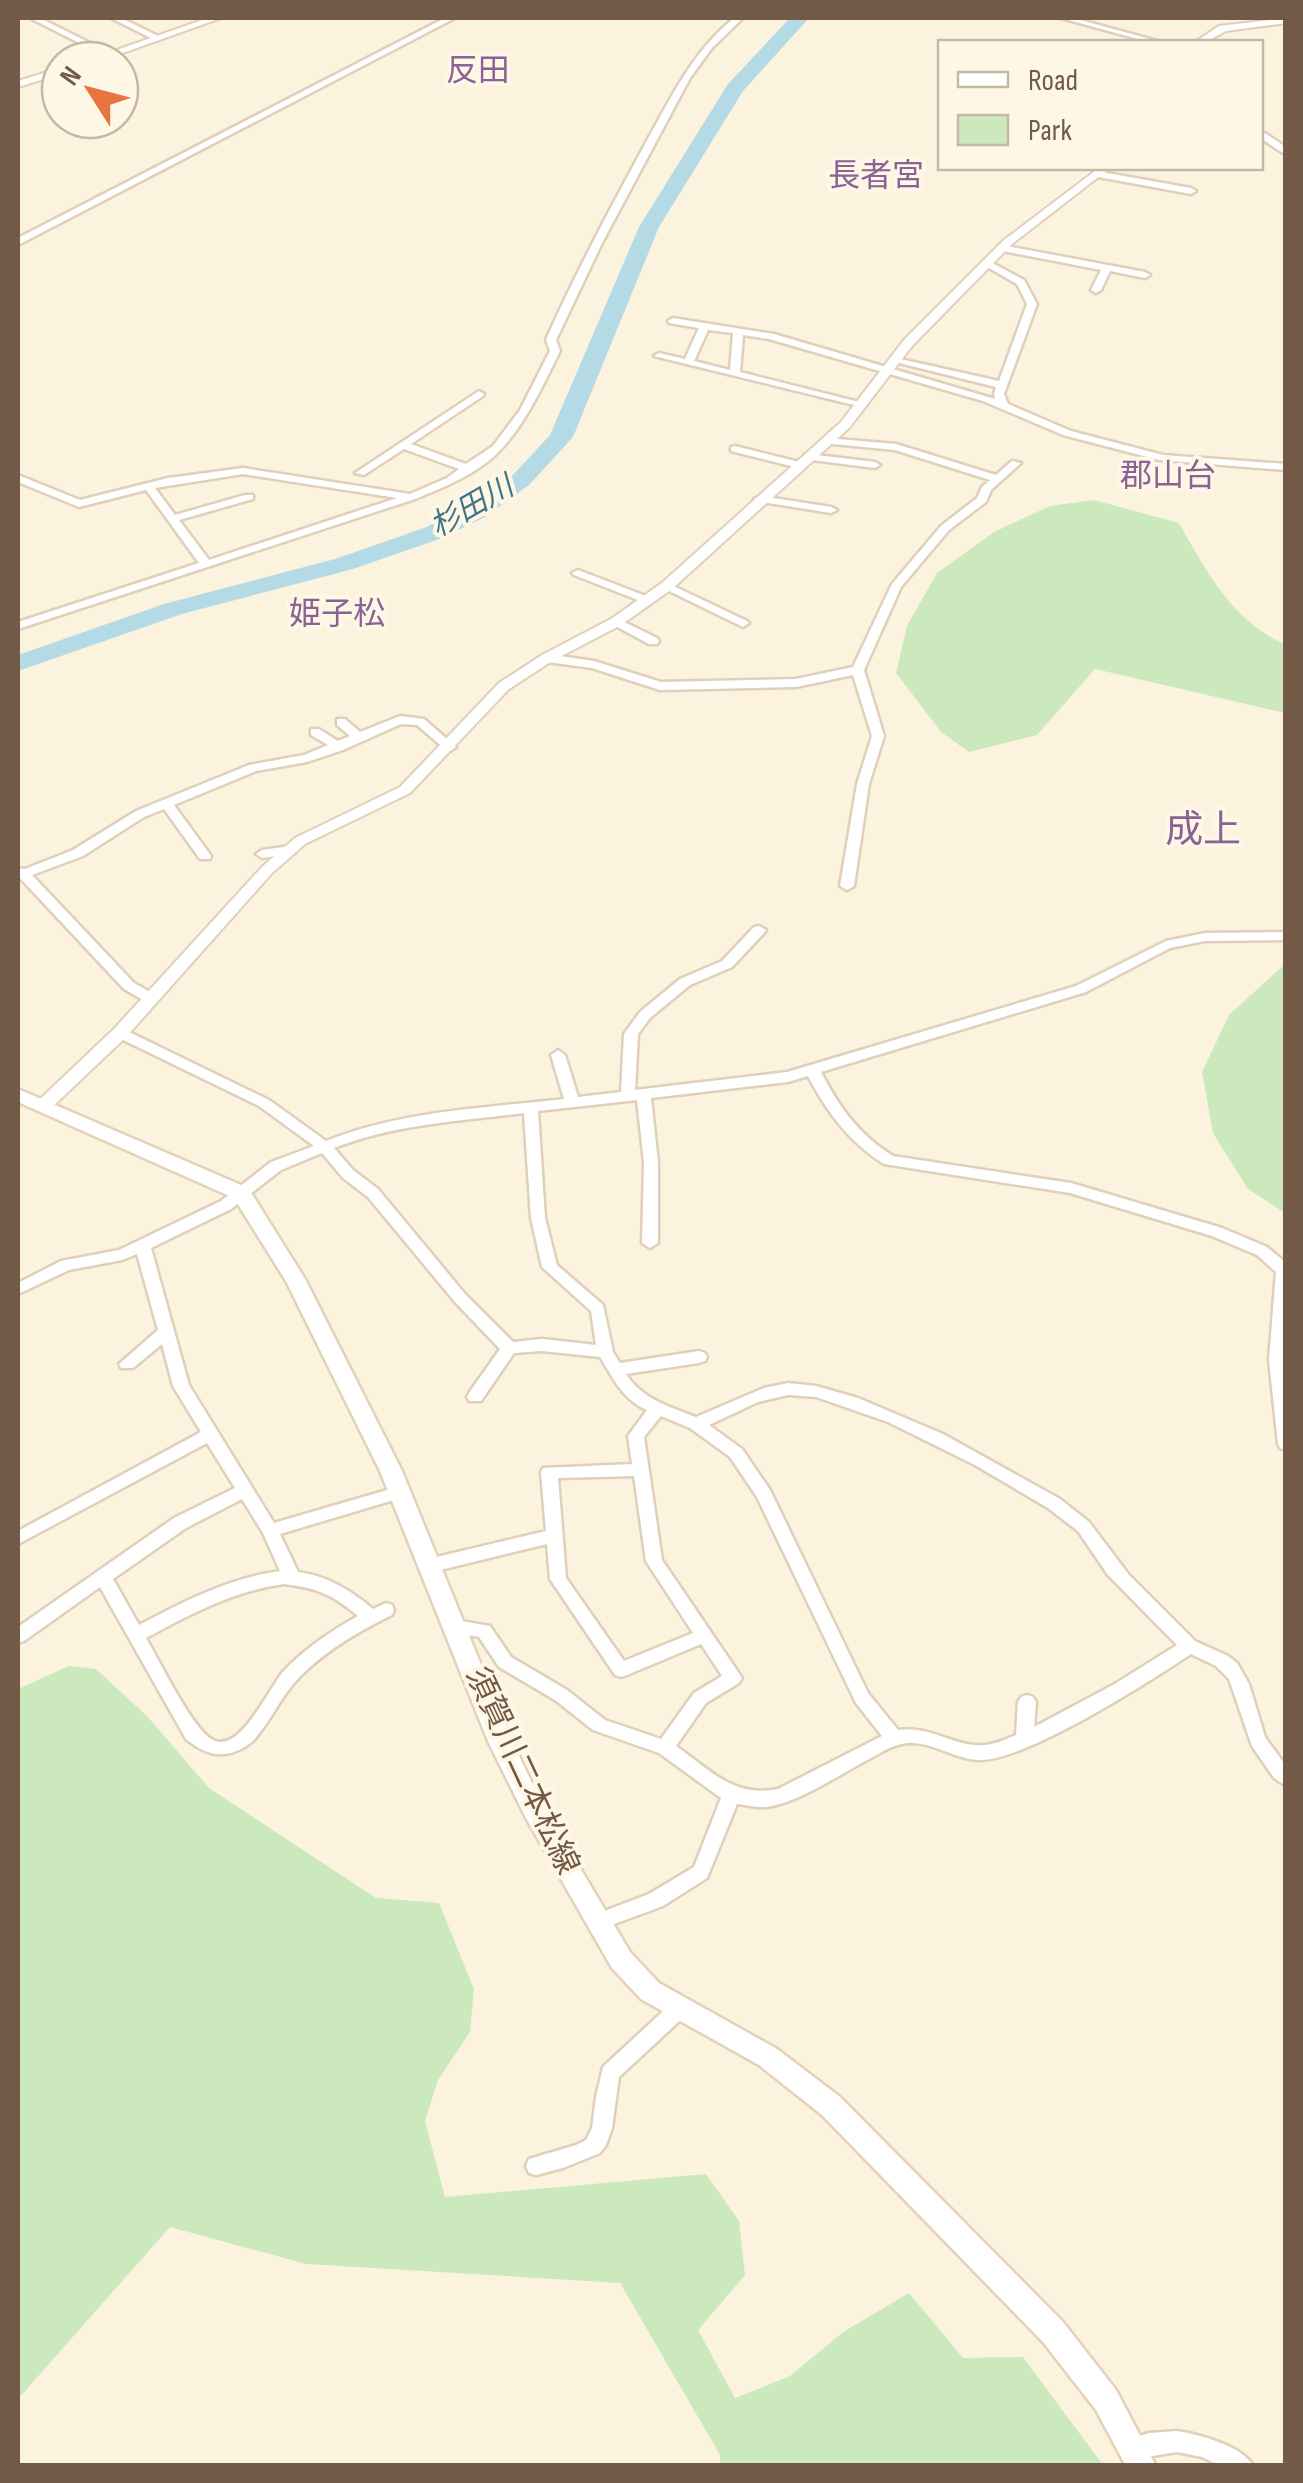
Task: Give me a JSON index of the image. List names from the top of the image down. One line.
{"streets":{"main road":["須賀川二本松線"]},"districts":["反田","長者宮","郡山台","姫子松","成上"],"water":["杉田川"],"legend":["Road","Park"],"north":"top left"}
